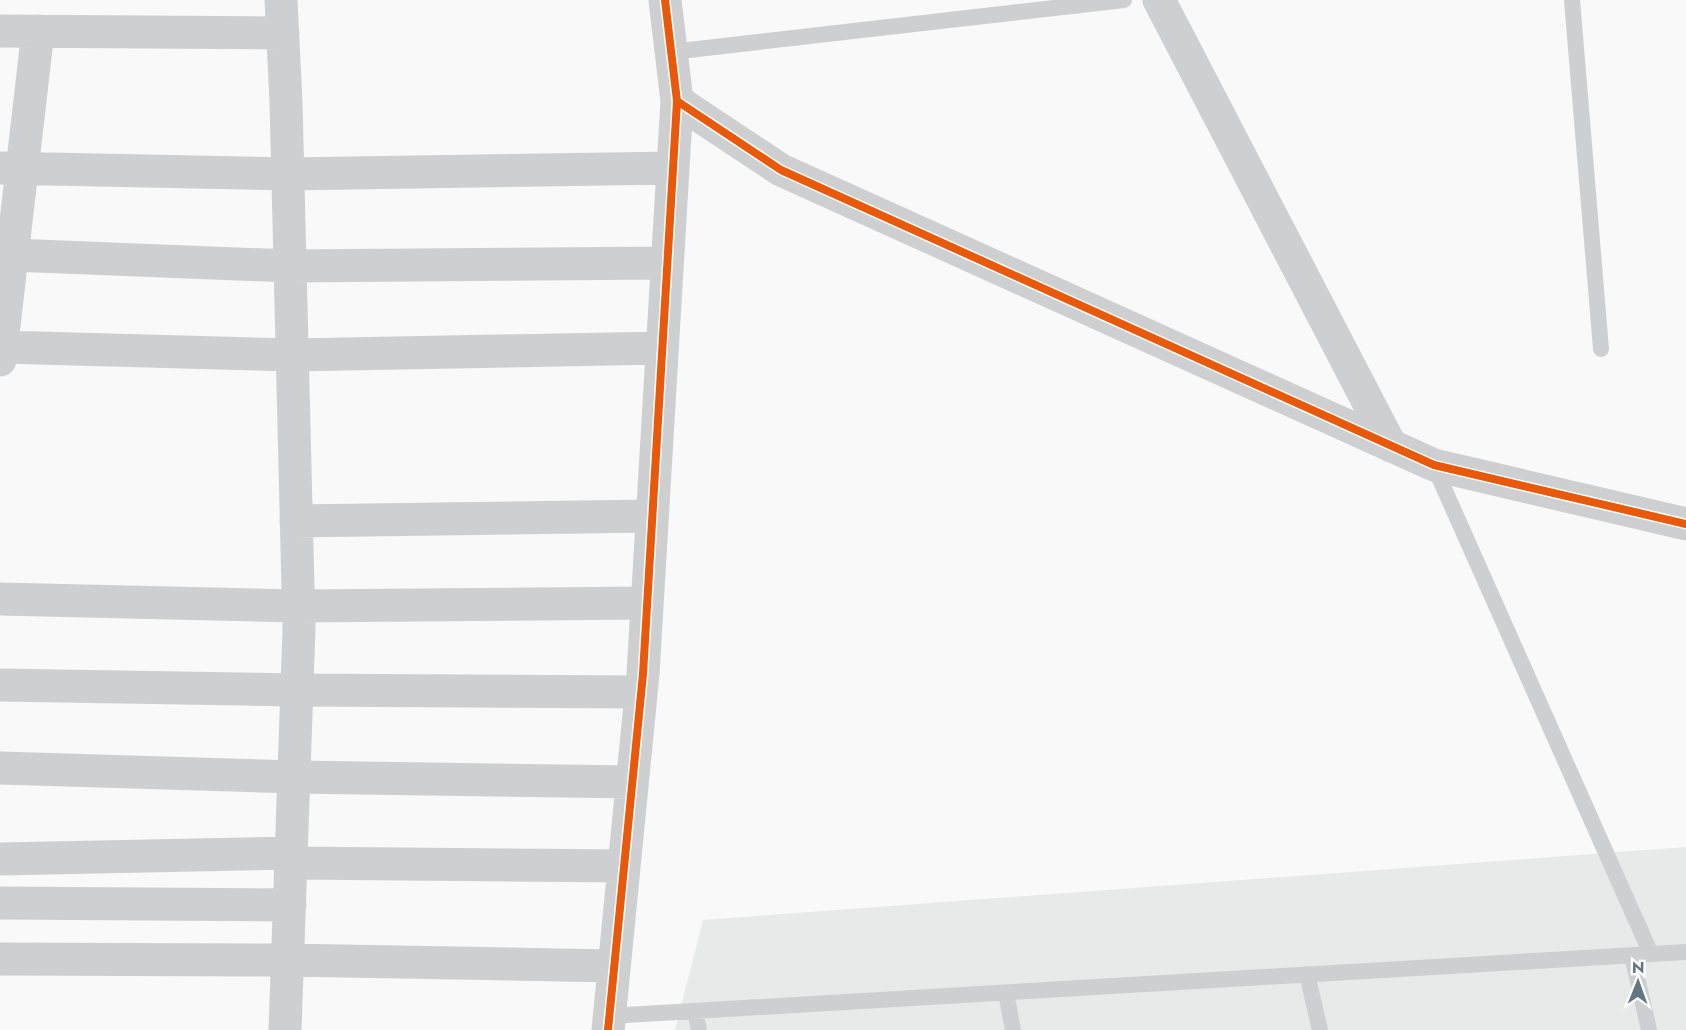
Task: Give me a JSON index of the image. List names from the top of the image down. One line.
{"north":"top"}
